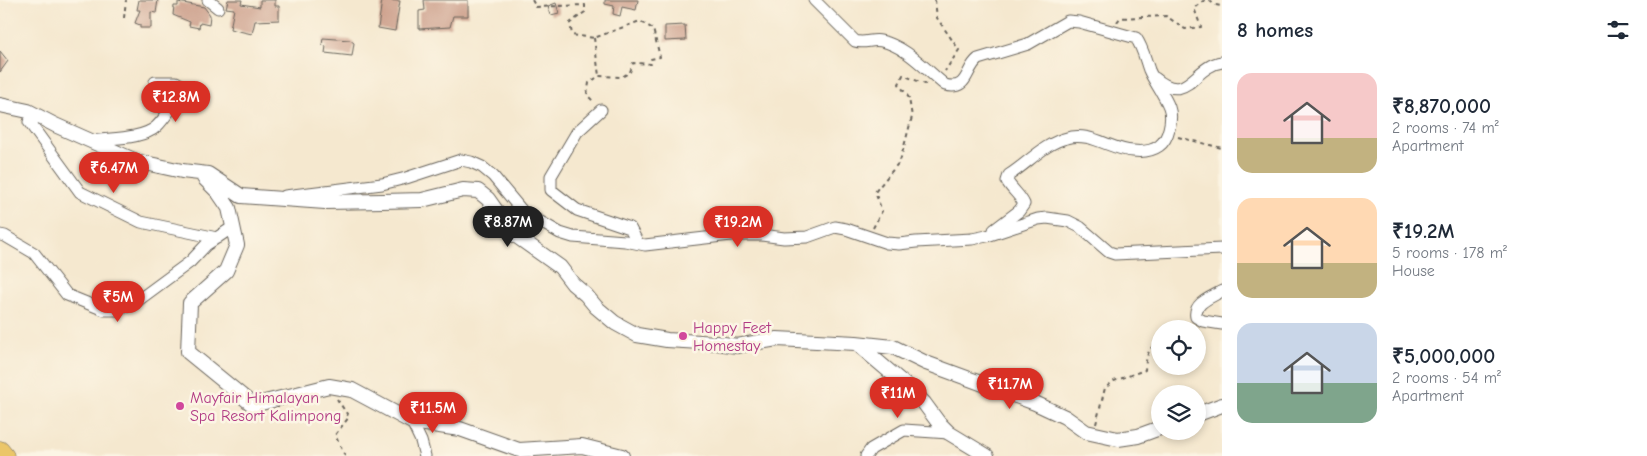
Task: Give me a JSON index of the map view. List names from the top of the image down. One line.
{"places":["Happy Feet Homestay","Mayfair Himalayan Spa Resort Kalimpong"],"page":{"heading":"8 homes","list":[{"name":"₹8,870,000","note":"2 rooms · 74 m² · Apartment"},{"name":"₹19.2M","note":"5 rooms · 178 m² · House"},{"name":"₹5,000,000","note":"2 rooms · 54 m² · Apartment"}],"price":["₹12.8M","₹6.47M","₹8.87M","₹19.2M","₹5M","₹11.7M","₹11M","₹11.5M"]}}
